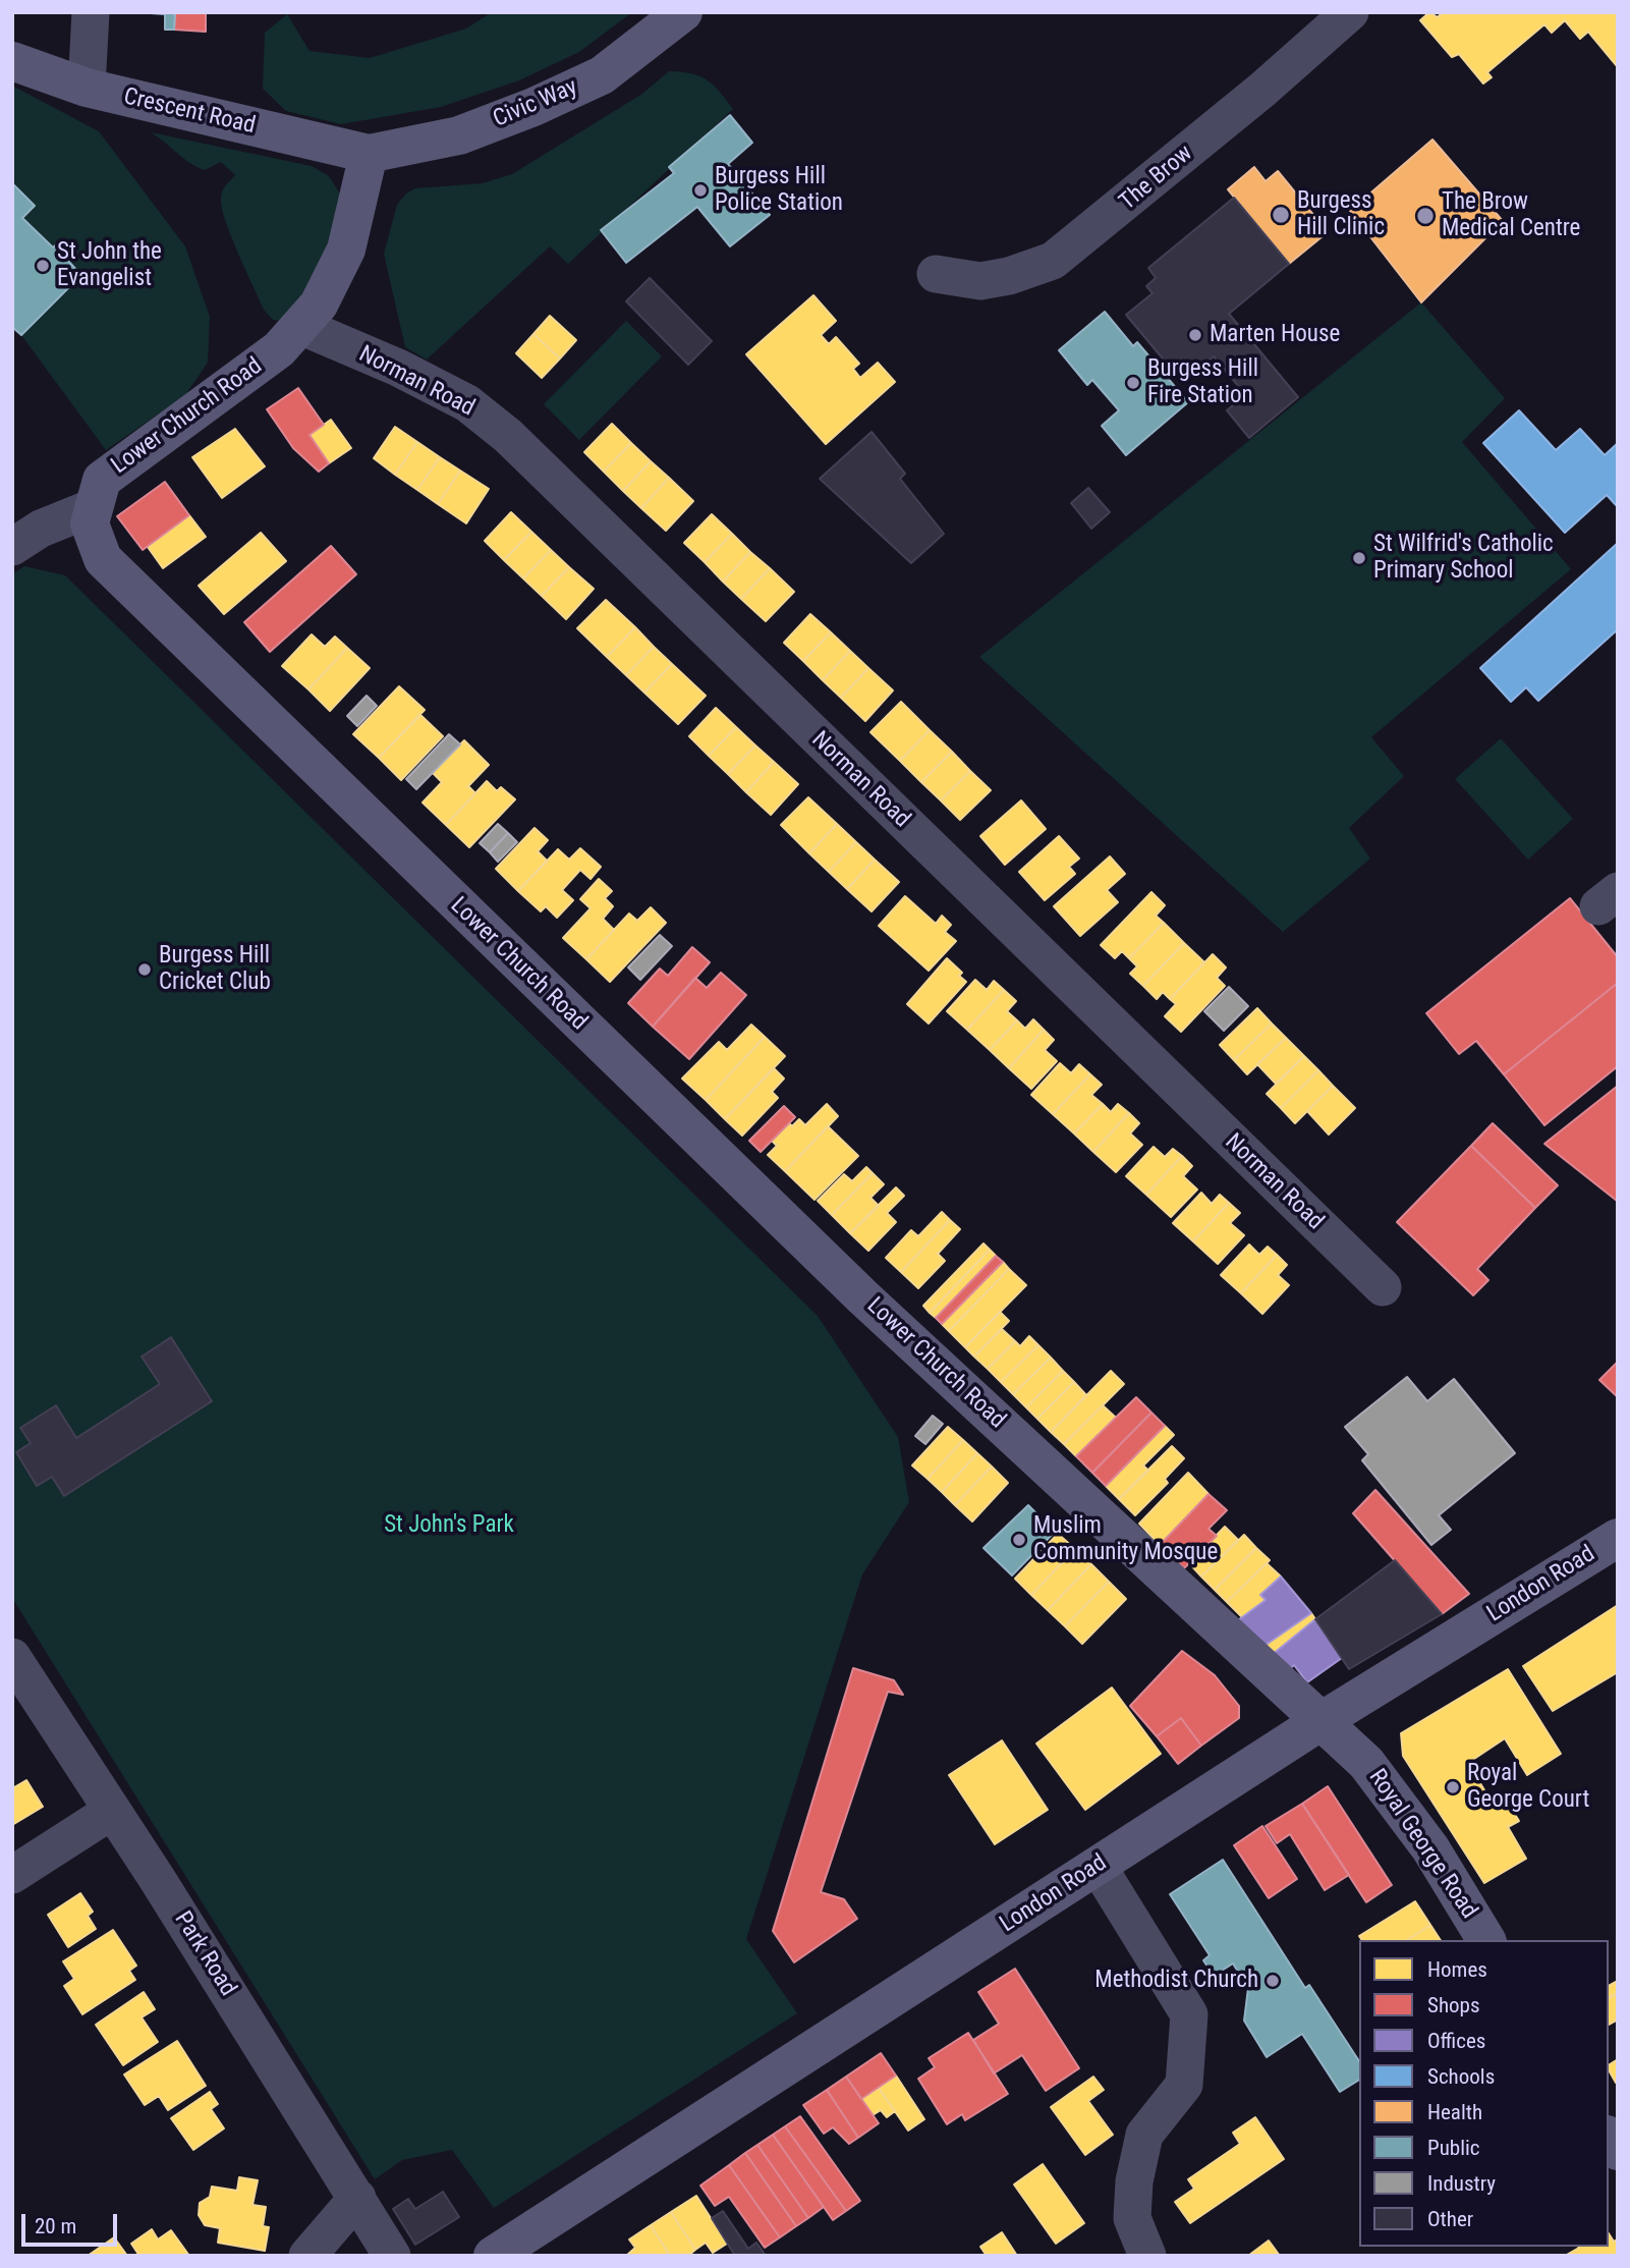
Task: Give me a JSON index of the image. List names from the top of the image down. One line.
{"streets":{"street":["Civic Way","Crescent Road","The Brow","Norman Road","Lower Church Road","London Road","Royal George Road","Park Road"]},"crossings":[["Civic Way","Crescent Road"],["Civic Way","Lower Church Road"],["Crescent Road","Lower Church Road"],["Norman Road","Lower Church Road"],["Lower Church Road","London Road"],["Lower Church Road","Royal George Road"],["London Road","Royal George Road"]],"parks":["St John's Park"],"places":["Burgess Hill Police Station","Burgess Hill Clinic","The Brow Medical Centre","St John the Evangelist","Marten House","Burgess Hill Fire Station","St Wilfrid's Catholic Primary School","Burgess Hill Cricket Club","Muslim Community Mosque","Royal George Court","Methodist Church"],"legend":["Homes","Shops","Offices","Schools","Health","Public","Industry","Other"],"scale_bar":"20 m"}
